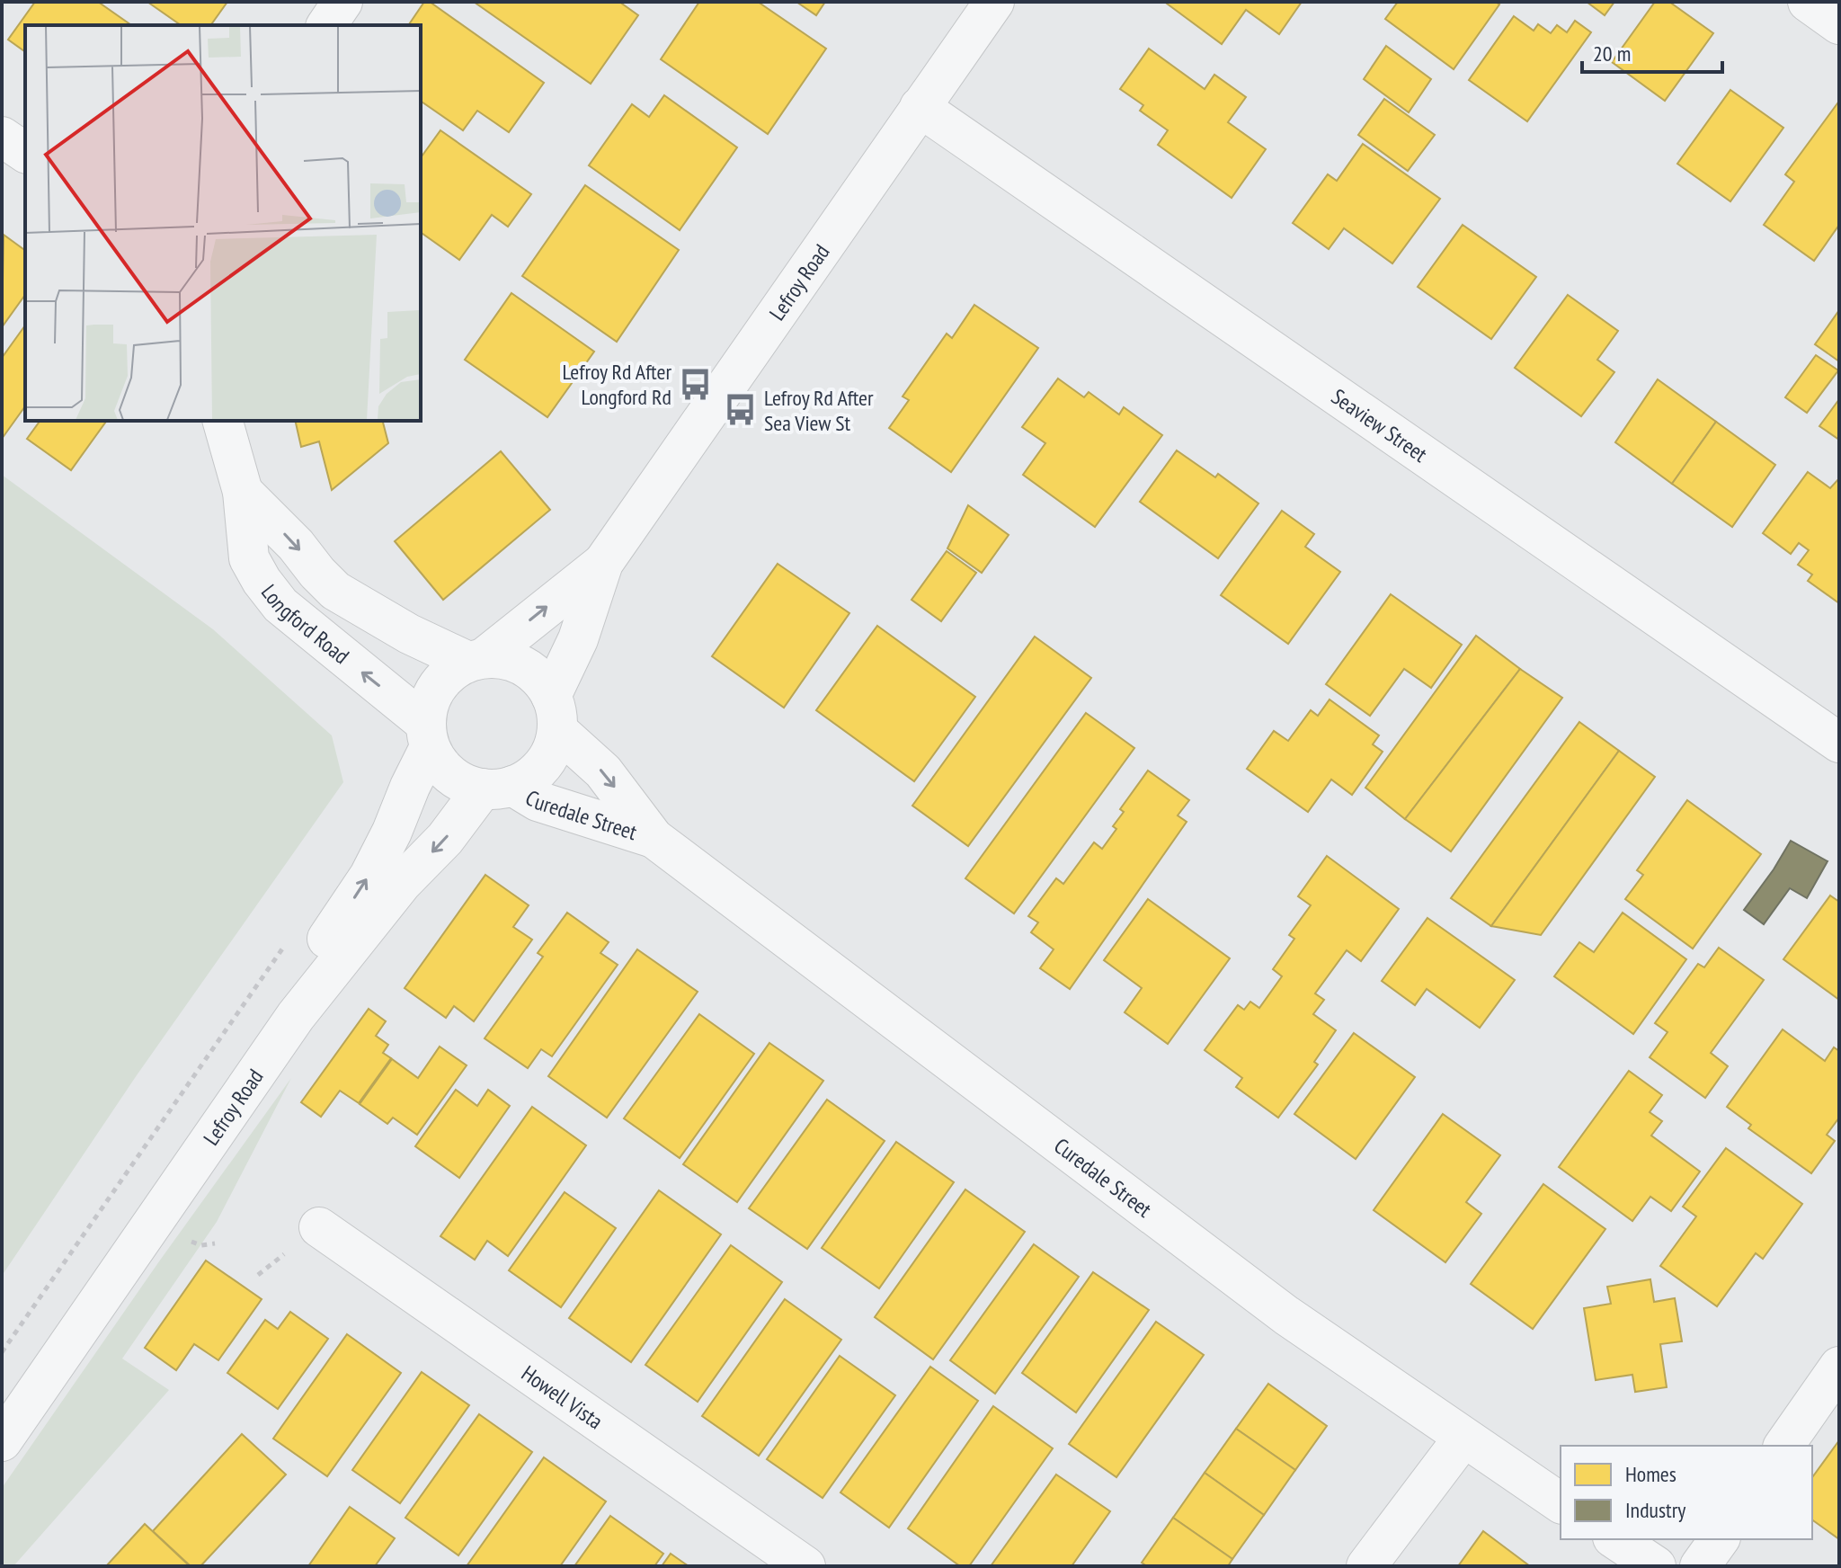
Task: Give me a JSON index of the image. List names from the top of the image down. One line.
{"streets":{"street":["Lefroy Road","Seaview Street","Longford Road","Curedale Street","Howell Vista"]},"crossings":[["Lefroy Road","Seaview Street"],["Lefroy Road","Longford Road"],["Lefroy Road","Curedale Street"],["Longford Road","Curedale Street"]],"places":{"bus stop":["Lefroy Rd After Longford Rd","Lefroy Rd After Sea View St"]},"legend":["Homes","Industry"],"scale_bar":"20 m"}
